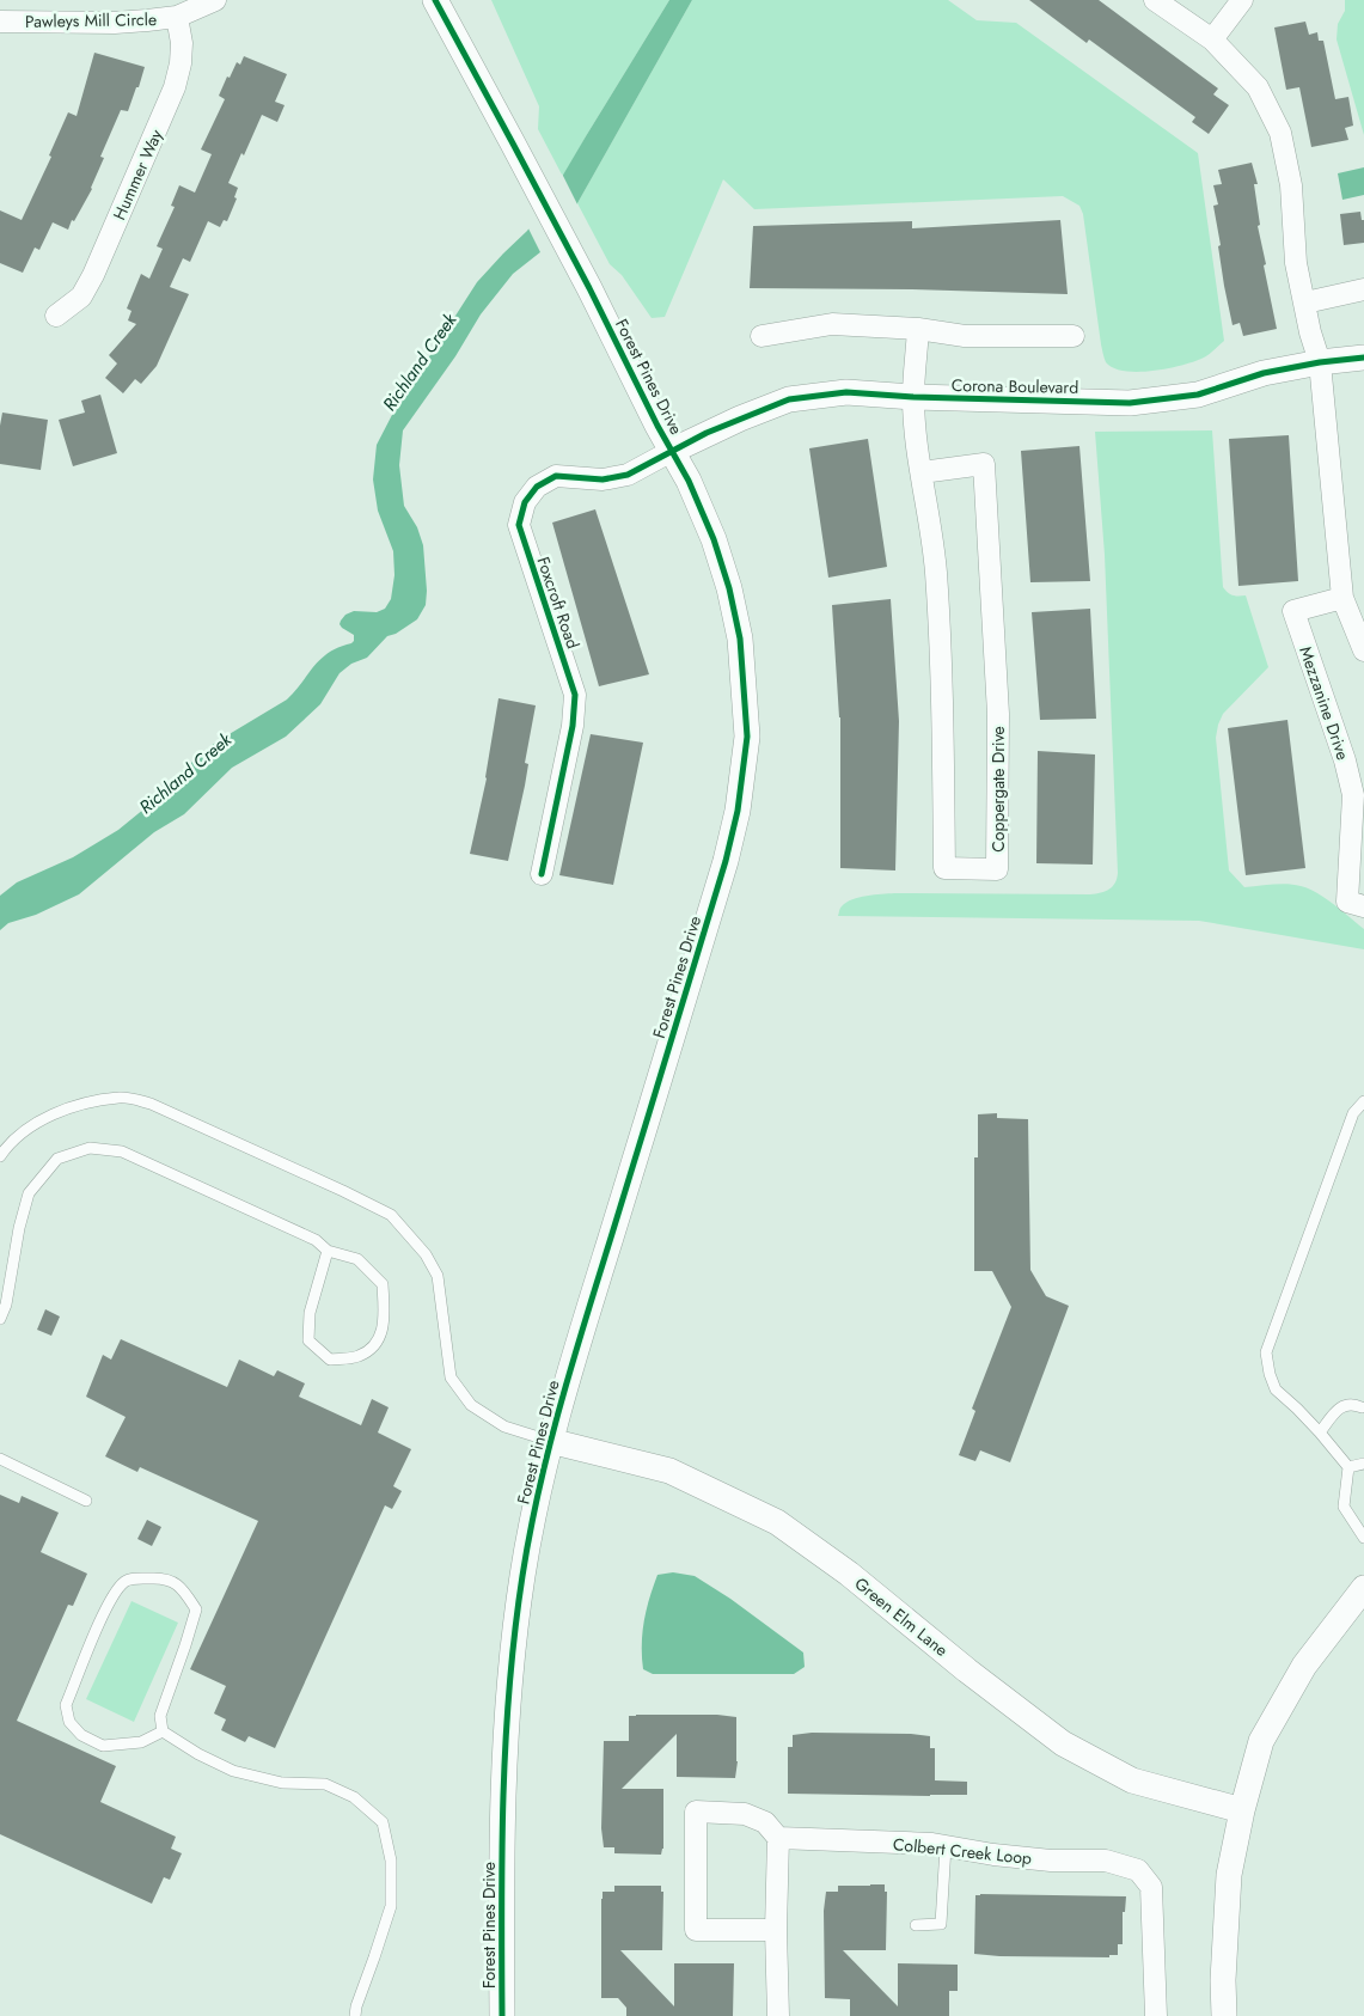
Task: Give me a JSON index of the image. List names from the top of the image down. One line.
{"streets":{"street":["Pawleys Mill Circle","Hummer Way","Forest Pines Drive","Corona Boulevard","Foxcroft Road","Mezzanine Drive","Coppergate Drive","Green Elm Lane","Colbert Creek Loop"]},"crossings":[["Pawleys Mill Circle","Hummer Way"],["Forest Pines Drive","Corona Boulevard"],["Forest Pines Drive","Foxcroft Road"],["Forest Pines Drive","Green Elm Lane"],["Corona Boulevard","Foxcroft Road"],["Corona Boulevard","Coppergate Drive"]],"water":["Richland Creek"]}
